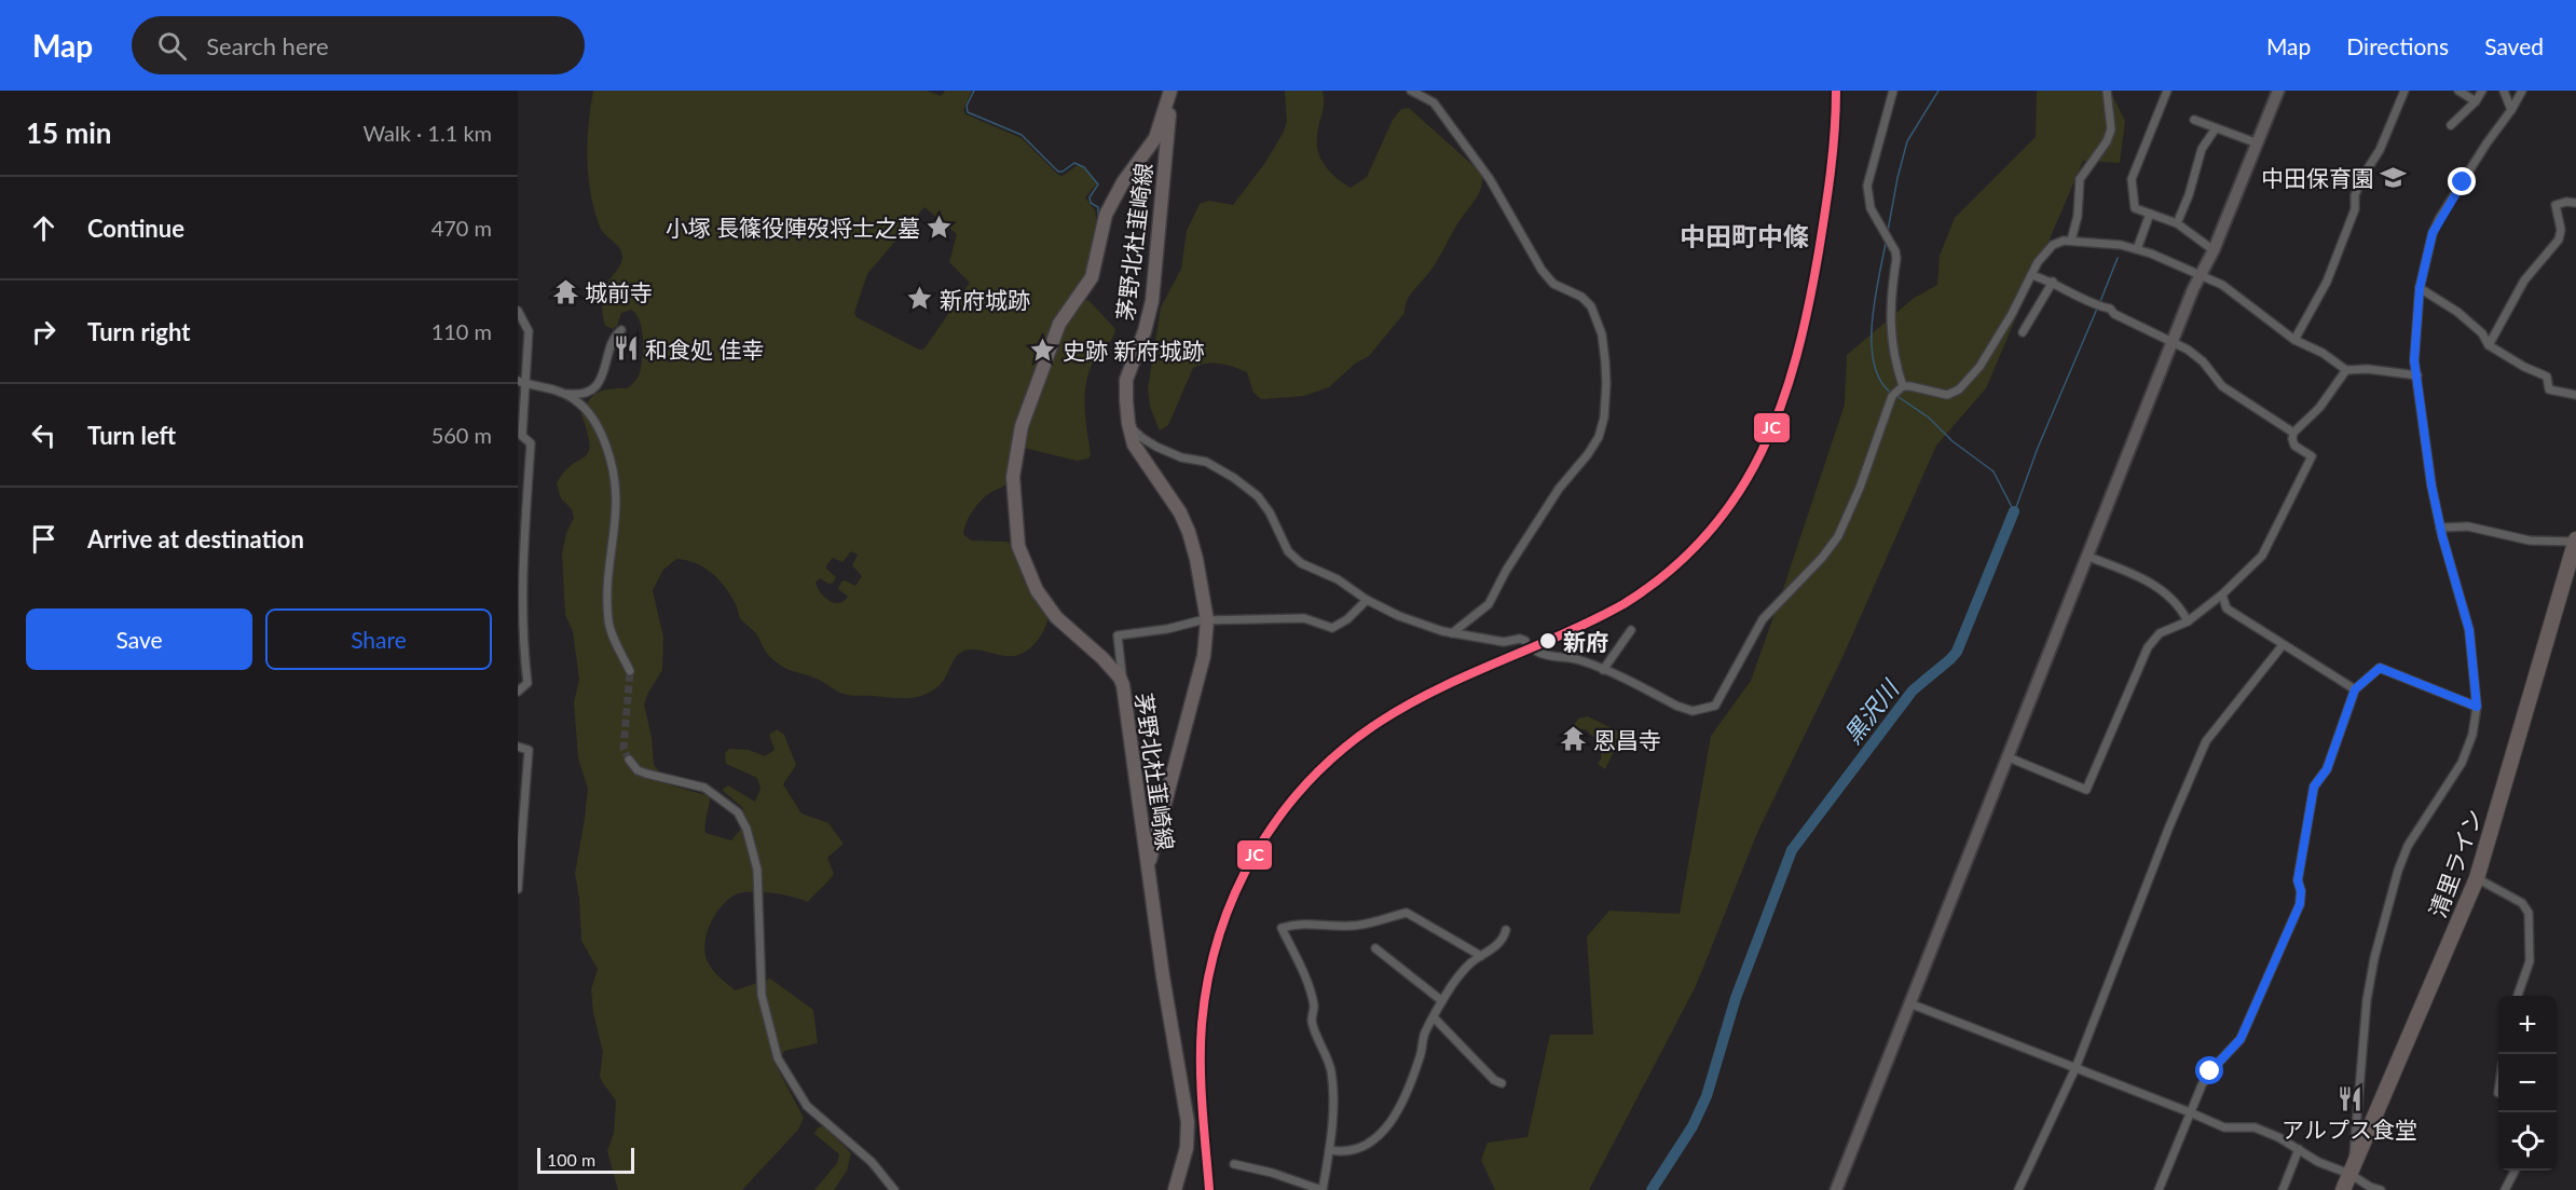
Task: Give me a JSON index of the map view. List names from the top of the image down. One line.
{"streets":{"highway":["清里ライン"],"main road":["茅野北杜韮崎線"]},"districts":["中田町中條"],"water":["黒沢川"],"places":{"school or university":["中田保育園"],"place":["小塚 長篠役陣歿将士之墓","新府城跡","史跡 新府城跡"],"temple":["城前寺","恩昌寺"],"restaurant":["和食処 佳幸","アルプス食堂"],"other":["新府"]},"lines":["transit line JC"],"scale_bar":"100 m","page":{"header":"Map","search":"Search here","nav":["Map","Directions","Saved"],"heading":["15 min","Walk · 1.1 km"],"list":[["Continue","470 m"],["Turn right","110 m"],["Turn left","560 m"],"Arrive at destination"],"buttons":["Save","Share"],"map_buttons":["+","−"],"scale":"100 m"}}
